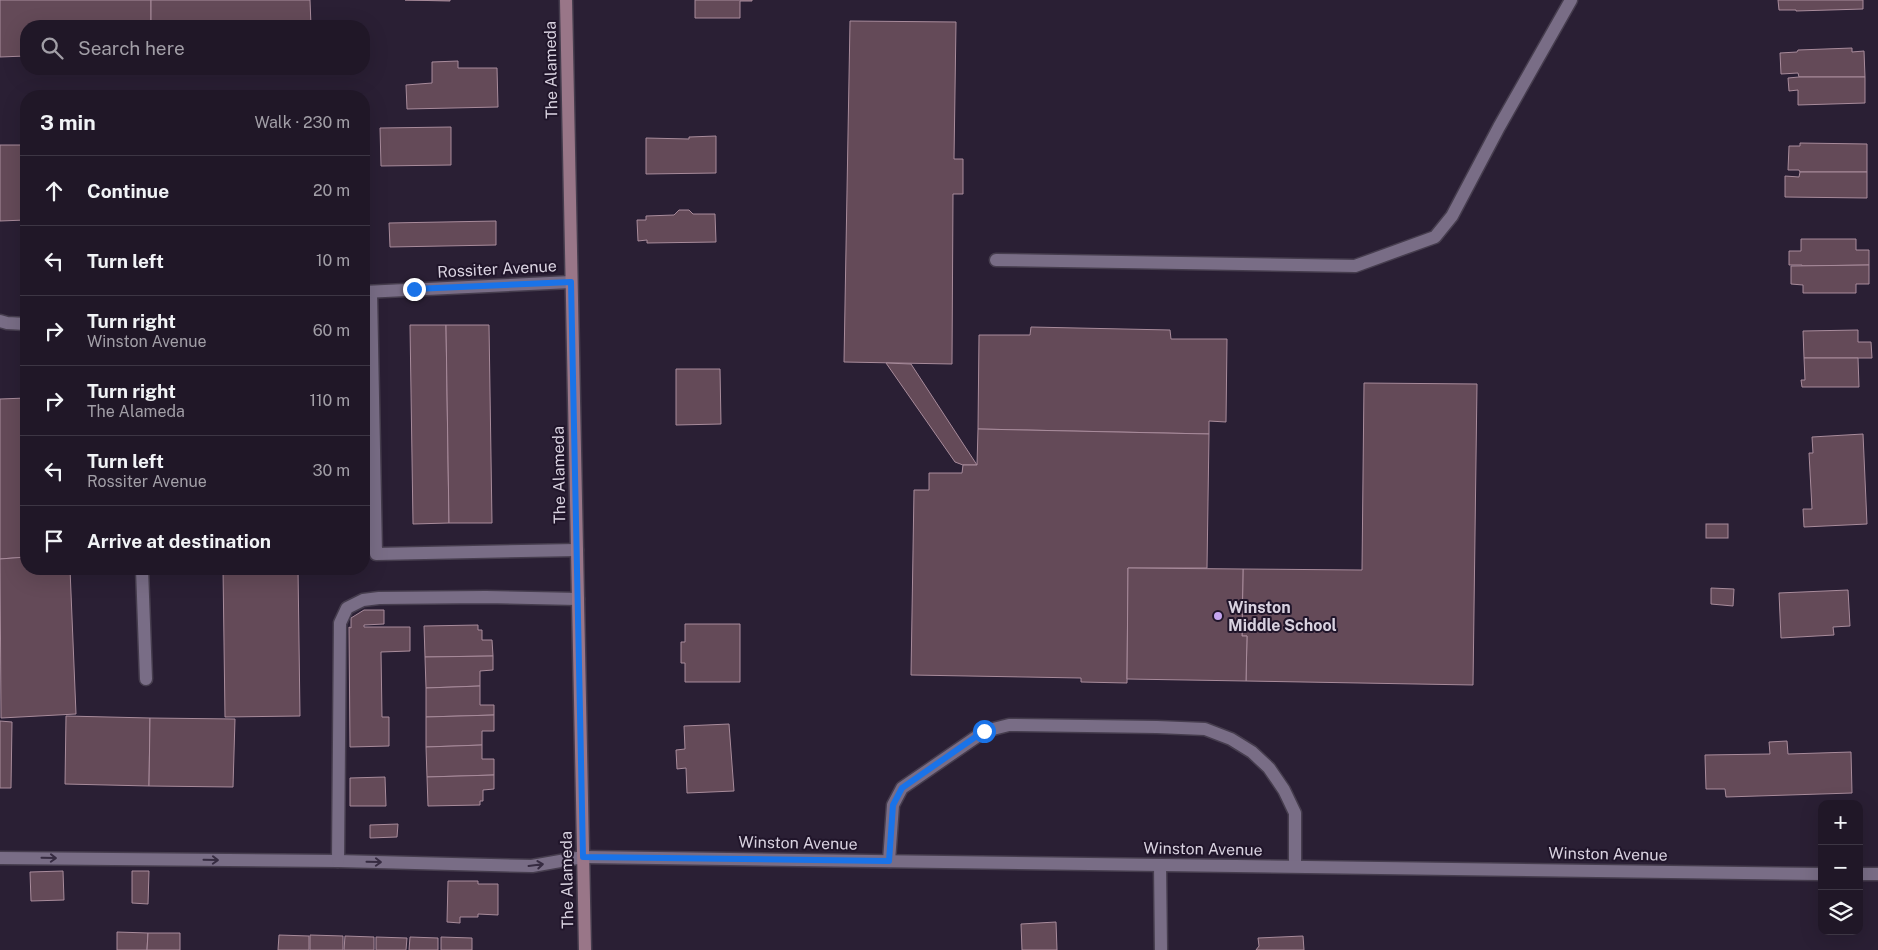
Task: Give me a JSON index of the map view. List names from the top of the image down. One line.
{"streets":{"main road":["The Alameda"],"street":["Rossiter Avenue","Winston Avenue"]},"crossings":[["The Alameda","Rossiter Avenue"],["The Alameda","Winston Avenue"]],"places":["Winston Middle School"],"page":{"search":"Search here","heading":["3 min","Walk · 230 m"],"list":[["Continue","20 m"],["Turn left","10 m"],["Turn right","Winston Avenue","60 m"],["Turn right","The Alameda","110 m"],["Turn left","Rossiter Avenue","30 m"],"Arrive at destination"],"map_buttons":["+","−"]}}
